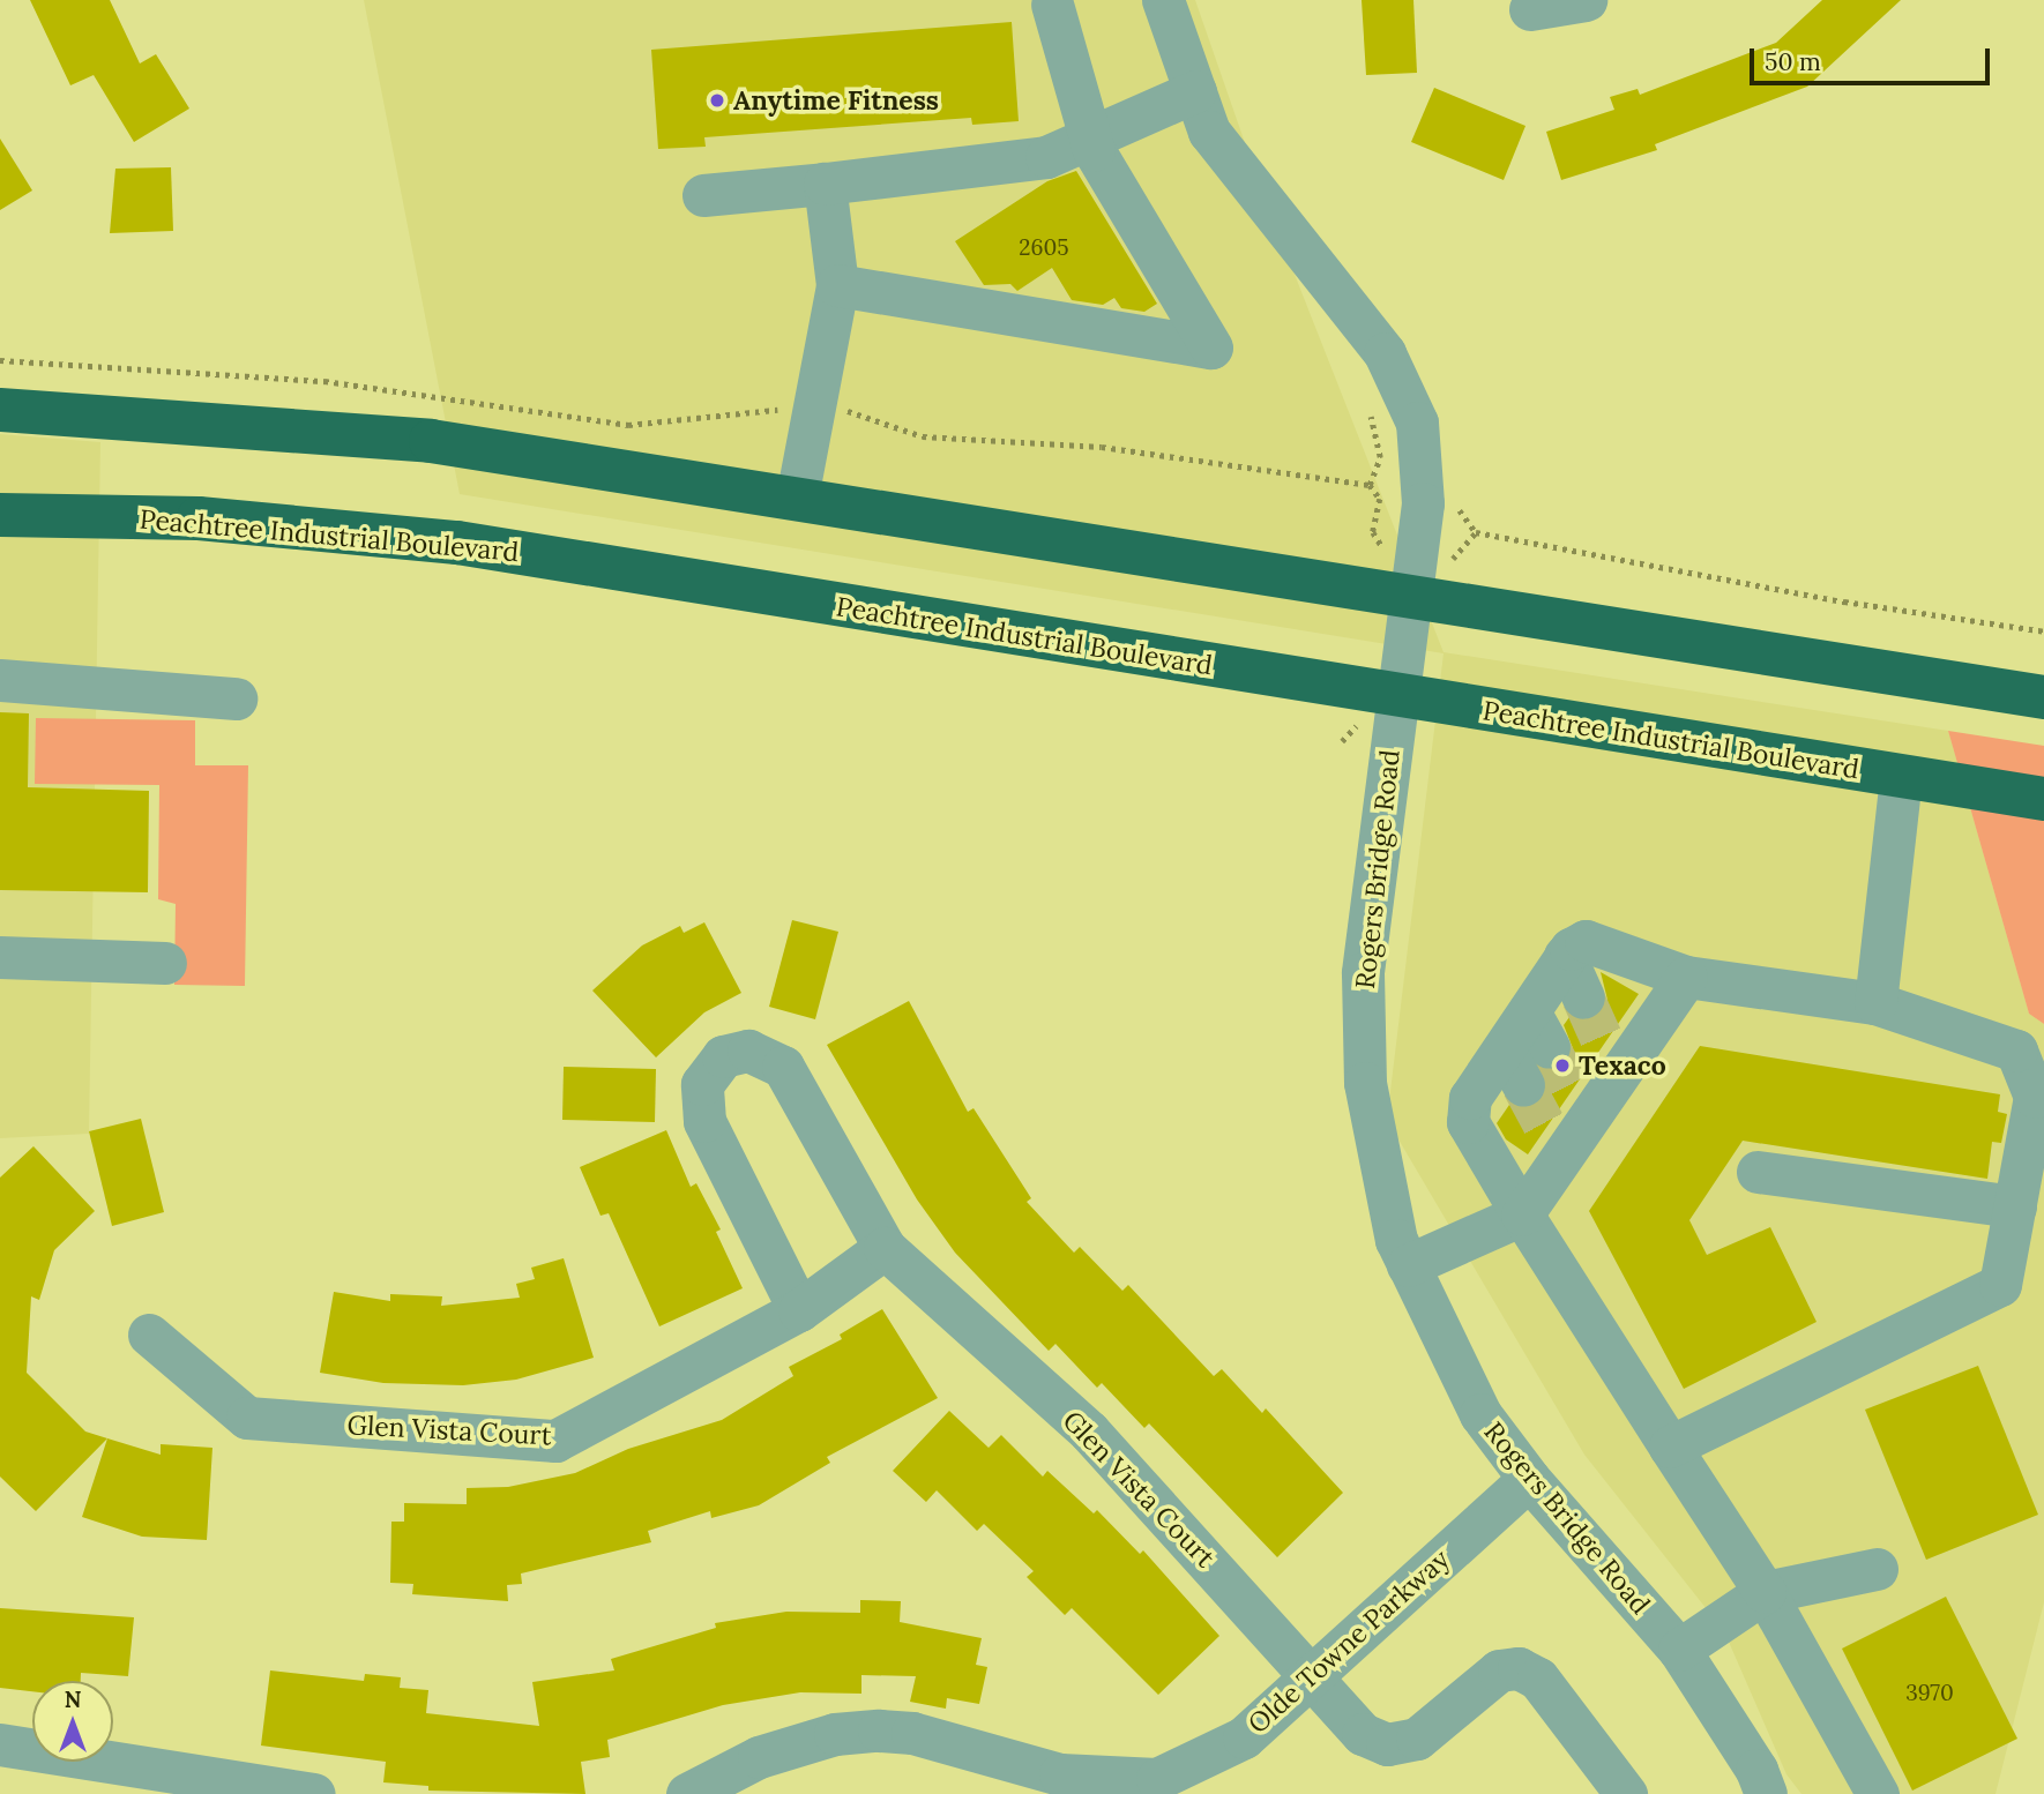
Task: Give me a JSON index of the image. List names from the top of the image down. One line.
{"streets":{"highway":["Peachtree Industrial Boulevard"],"street":["Rogers Bridge Road","Glen Vista Court","Olde Towne Parkway"]},"crossings":[["Peachtree Industrial Boulevard","Rogers Bridge Road"],["Rogers Bridge Road","Olde Towne Parkway"],["Glen Vista Court","Olde Towne Parkway"]],"places":["Anytime Fitness","Texaco"],"house_numbers":["2605","3970"],"scale_bar":"50 m","north":"top"}
